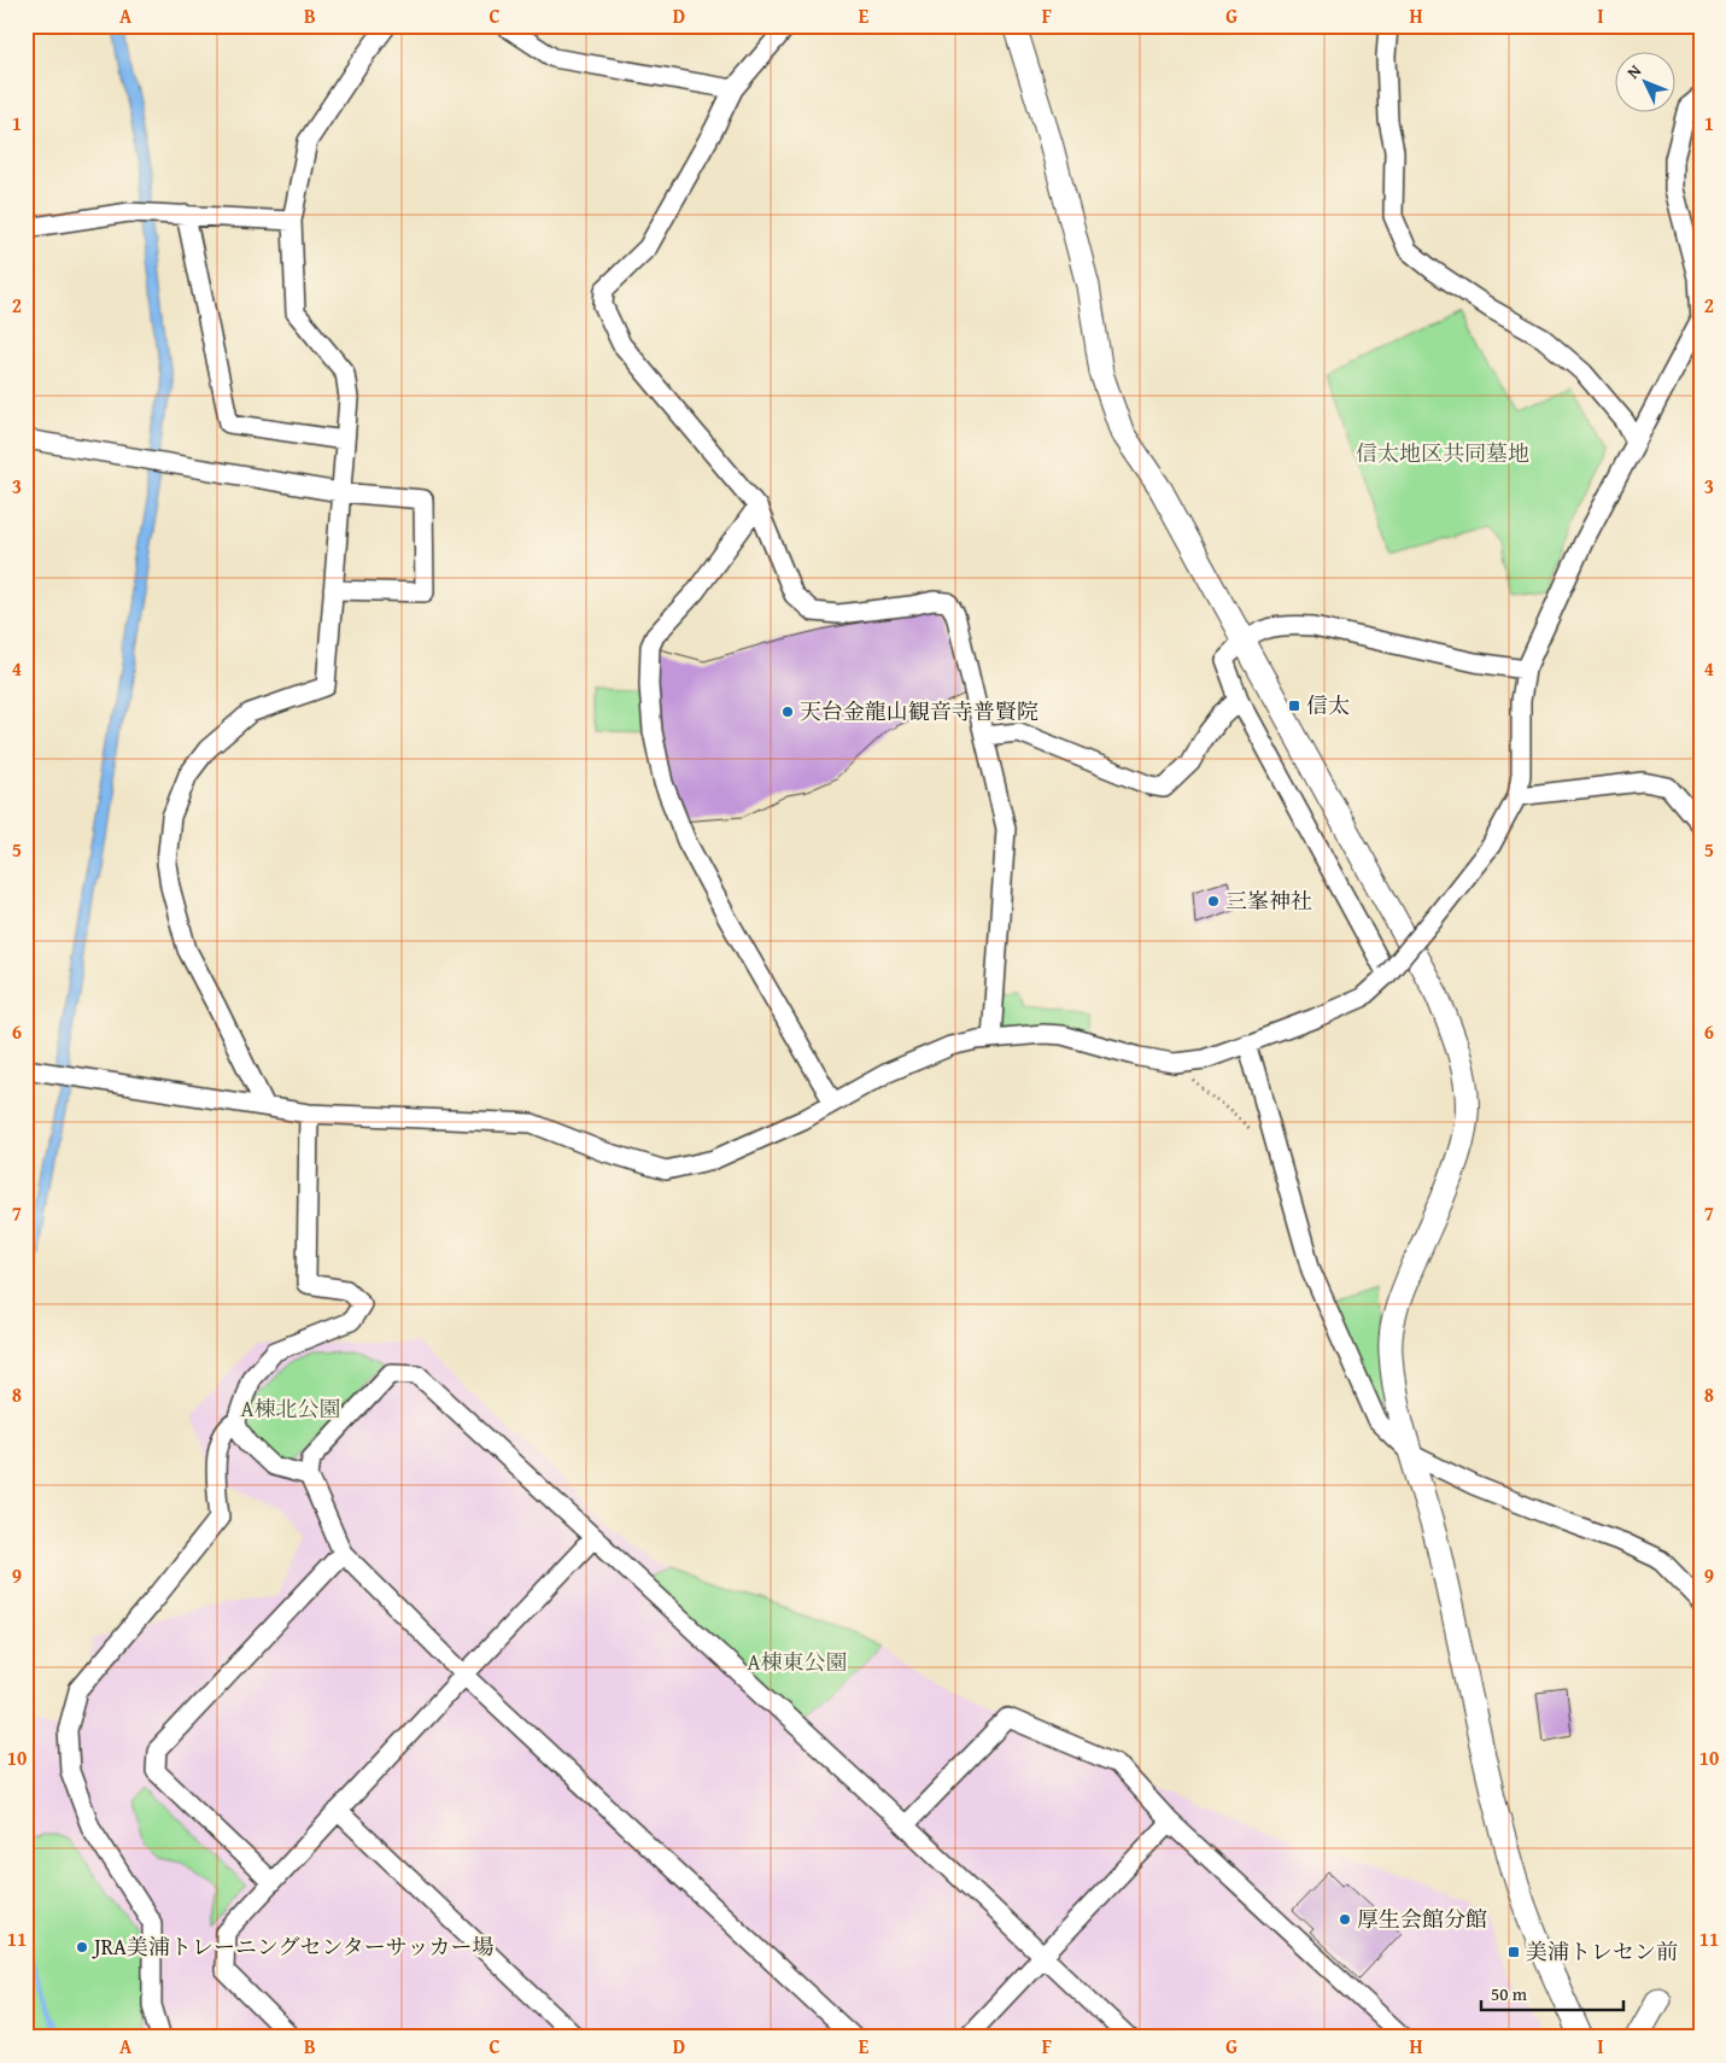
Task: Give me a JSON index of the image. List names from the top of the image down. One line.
{"parks":["信太地区共同墓地","A棟北公園","A棟東公園"],"places":{"transit":["信太","美浦トレセン前"],"other":["天台金龍山観音寺普賢院","三峯神社","厚生会館分館","JRA美浦トレーニングセンターサッカー場"]},"scale_bar":"50 m","north":"top left","grid":{"columns":["A","B","C","D","E","F","G","H","I"],"rows":["1","2","3","4","5","6","7","8","9","10","11"]}}
